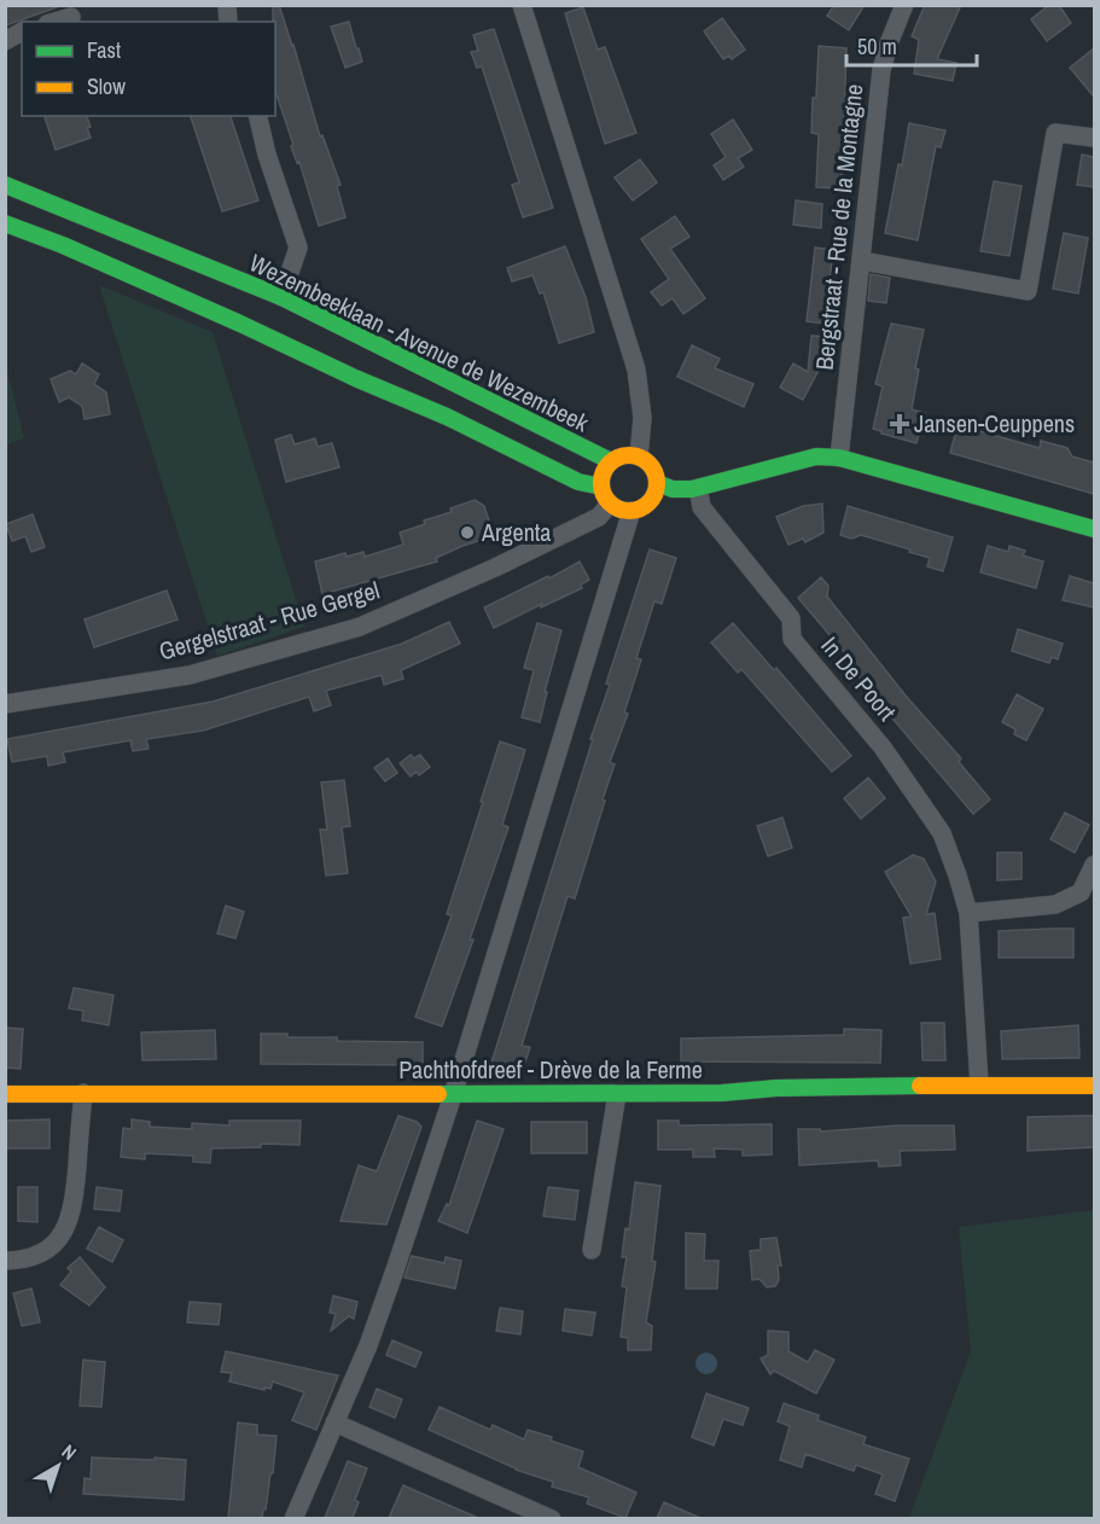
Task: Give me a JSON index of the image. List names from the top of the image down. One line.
{"streets":{"main road":["Wezembeeklaan - Avenue de Wezembeek","Pachthofdreef - Drève de la Ferme"],"street":["Bergstraat - Rue de la Montagne","Gergelstraat - Rue Gergel","In De Poort"]},"crossings":[["Wezembeeklaan - Avenue de Wezembeek","Gergelstraat - Rue Gergel"],["In De Poort","Pachthofdreef - Drève de la Ferme"]],"places":{"health":["Jansen-Ceuppens"],"other":["Argenta"]},"legend":["Fast","Slow"],"scale_bar":"50 m","north":"top right"}
